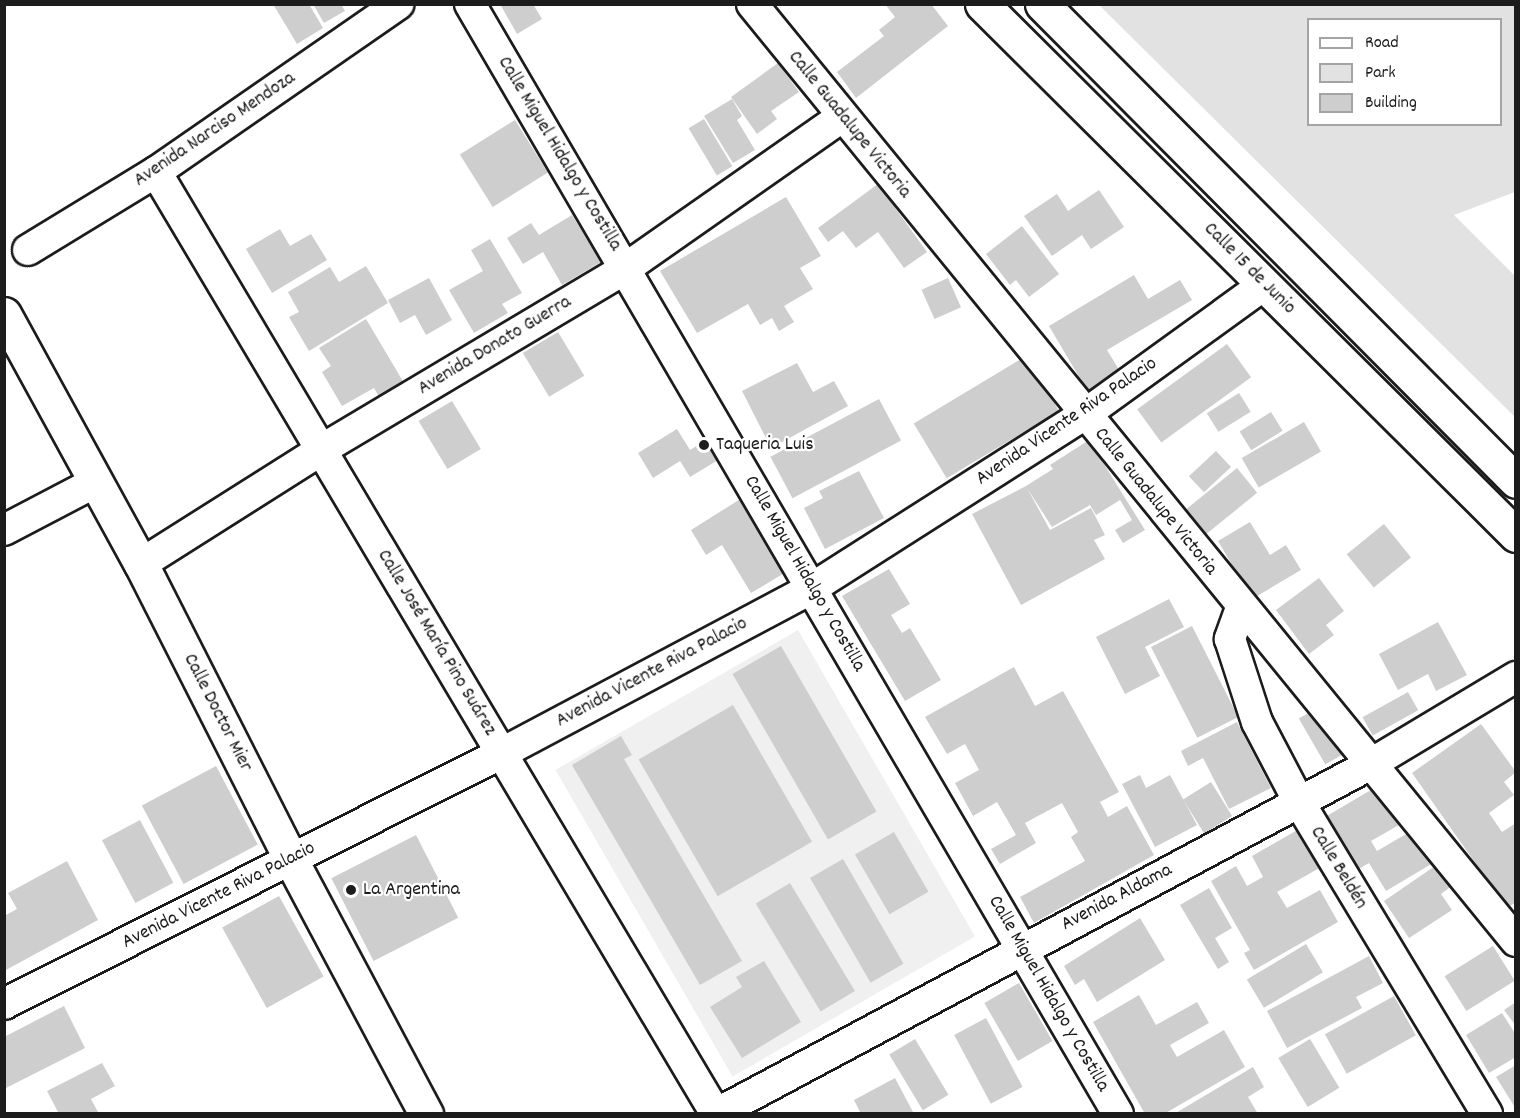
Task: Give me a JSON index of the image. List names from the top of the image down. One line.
{"streets":{"main road":["Calle 15 de Junio","Calle Doctor Mier"],"street":["Calle Guadalupe Victoria","Avenida Narciso Mendoza","Calle Miguel Hidalgo y Costilla","Avenida Donato Guerra","Avenida Vicente Riva Palacio","Calle José María Pino Suárez","Calle Beldén","Avenida Aldama"]},"crossings":[["Calle Guadalupe Victoria","Avenida Donato Guerra"],["Calle Guadalupe Victoria","Avenida Vicente Riva Palacio"],["Calle Guadalupe Victoria","Calle Beldén"],["Calle Guadalupe Victoria","Avenida Aldama"],["Avenida Narciso Mendoza","Calle José María Pino Suárez"],["Calle Miguel Hidalgo y Costilla","Avenida Donato Guerra"],["Calle Miguel Hidalgo y Costilla","Avenida Vicente Riva Palacio"],["Calle Miguel Hidalgo y Costilla","Avenida Aldama"],["Calle 15 de Junio","Avenida Vicente Riva Palacio"],["Avenida Donato Guerra","Calle José María Pino Suárez"],["Avenida Donato Guerra","Calle Doctor Mier"],["Avenida Vicente Riva Palacio","Calle José María Pino Suárez"],["Avenida Vicente Riva Palacio","Calle Doctor Mier"],["Calle José María Pino Suárez","Avenida Aldama"],["Calle Beldén","Avenida Aldama"]],"places":["Taqueria Luis","La Argentina"],"legend":["Road","Park","Building"]}
